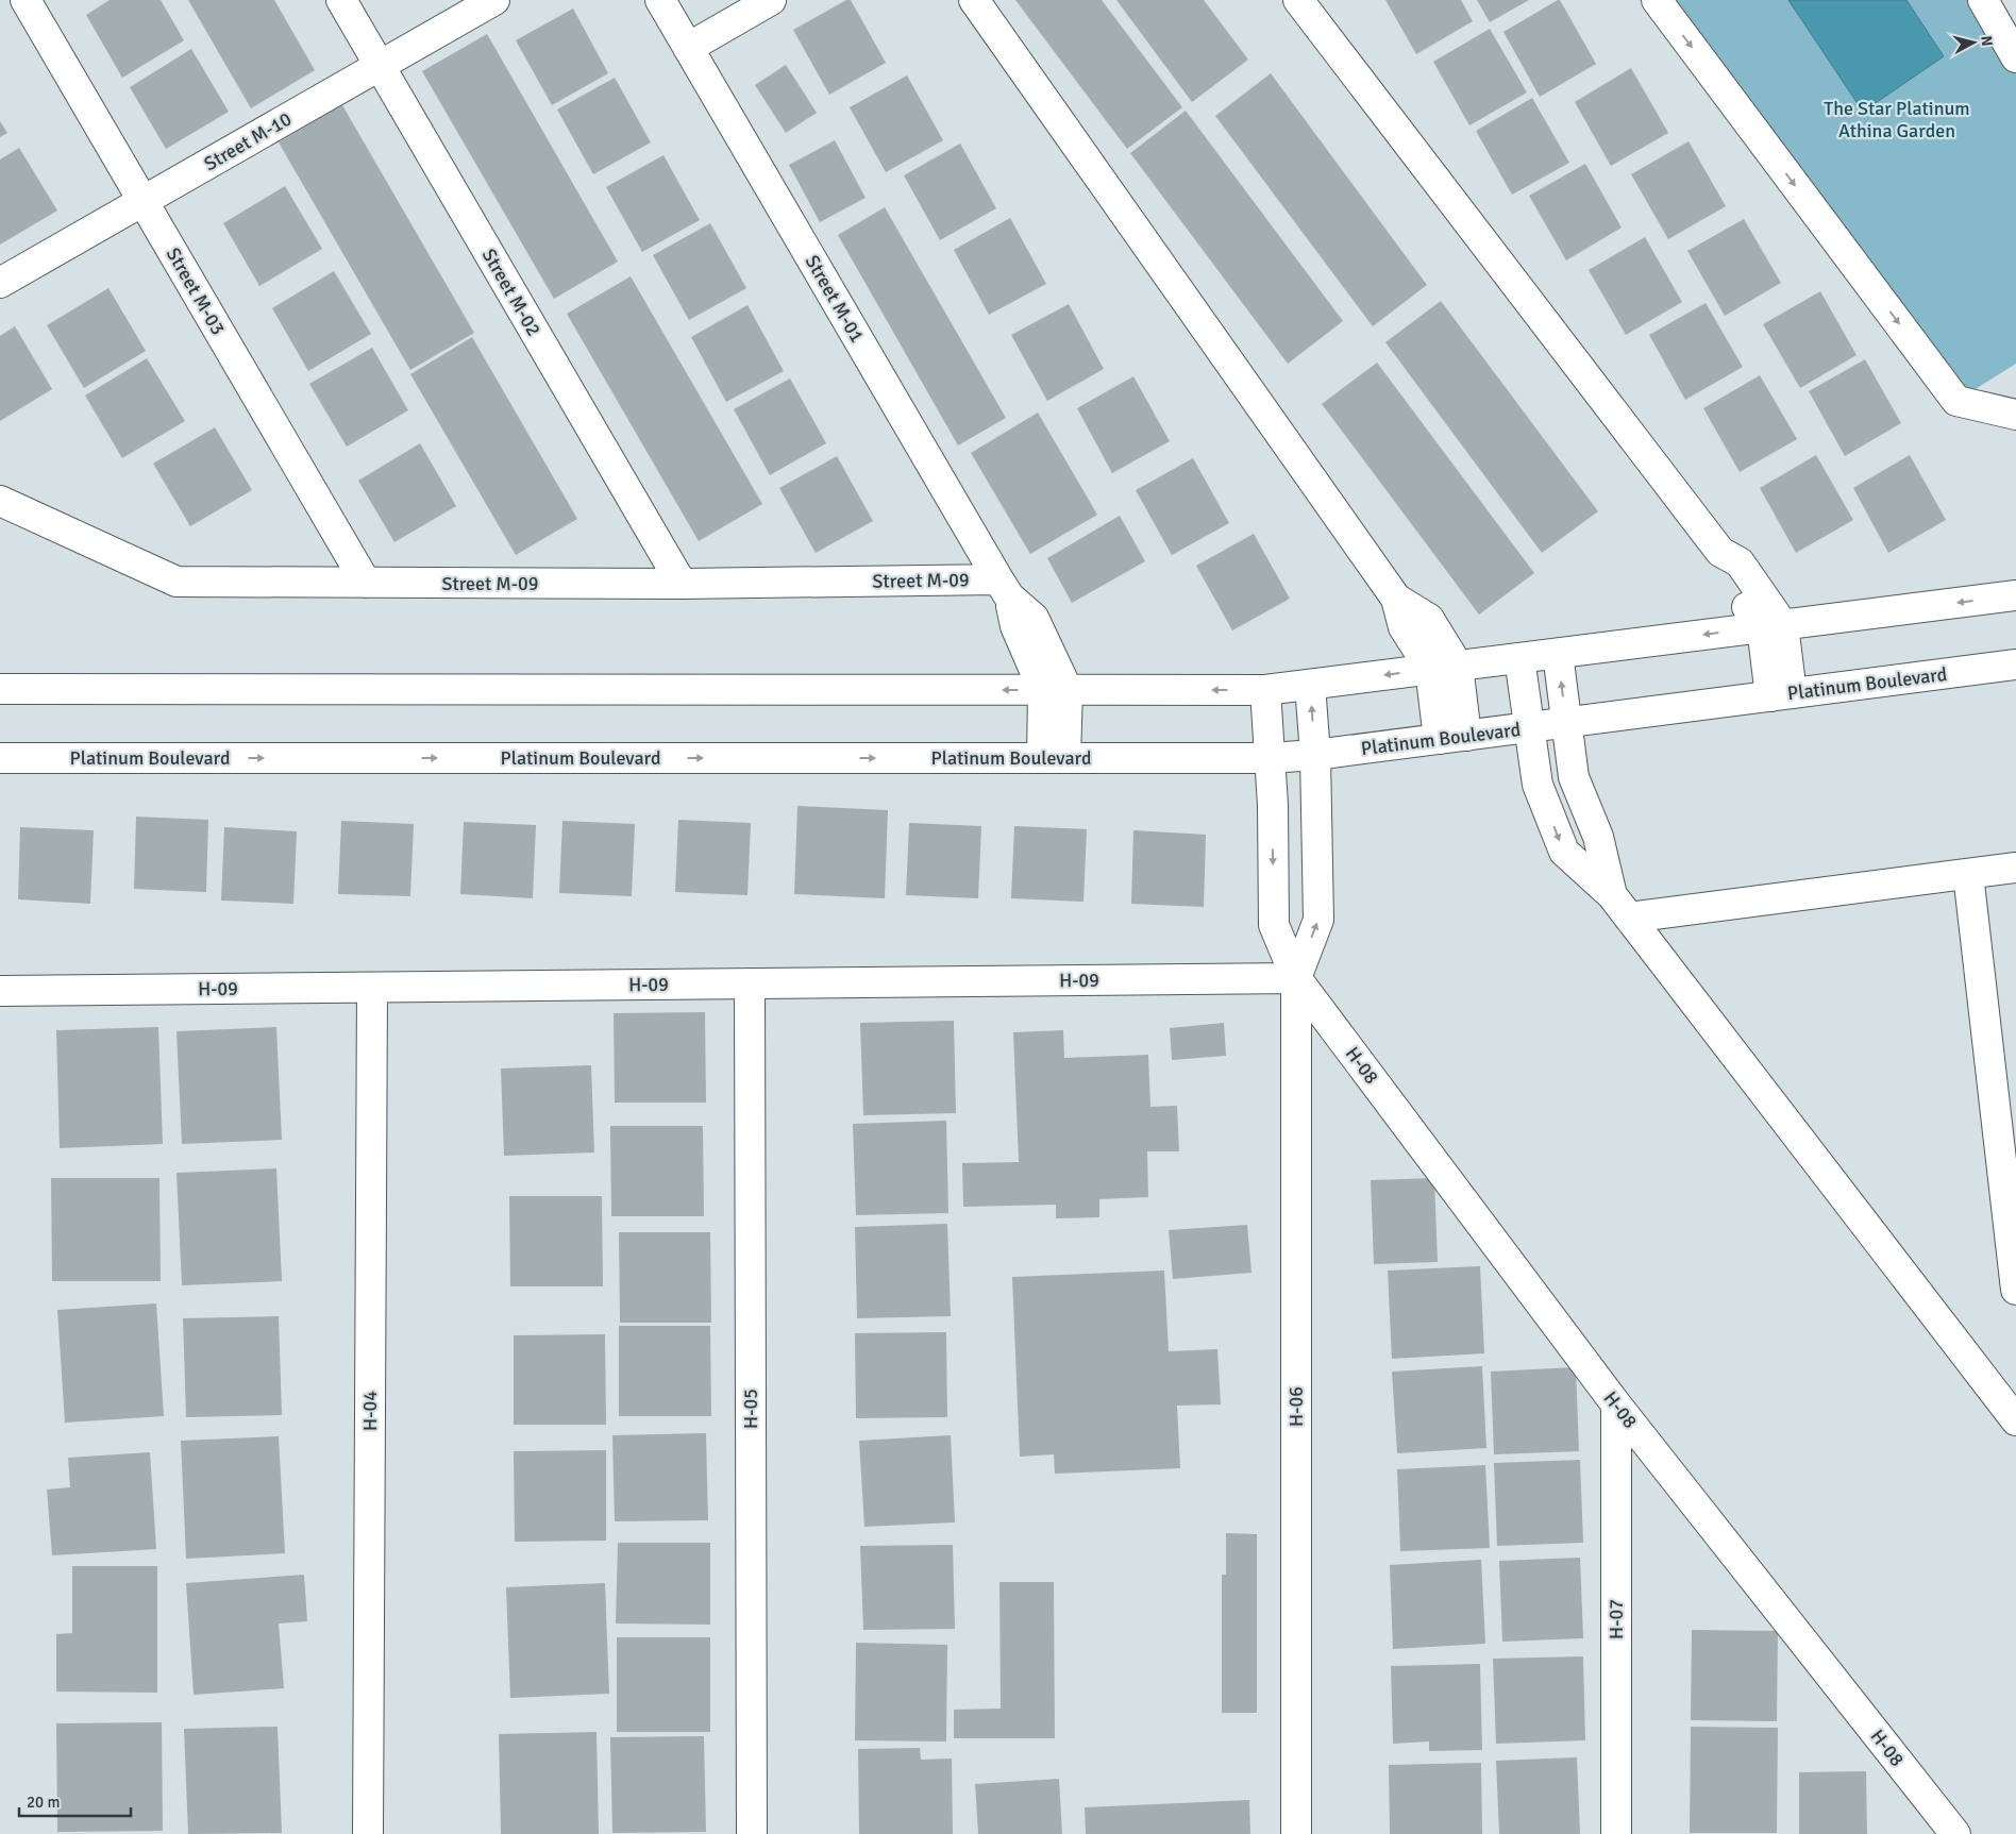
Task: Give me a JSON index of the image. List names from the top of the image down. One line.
{"streets":{"street":["Street M-10","Street M-03","Street M-02","Street M-01","Street M-09","Platinum Boulevard","H-09","H-08","H-06","H-05","H-04","H-07"]},"crossings":[["Street M-10","Street M-03"],["Street M-10","Street M-02"],["Street M-03","Street M-09"],["Street M-02","Street M-09"],["Street M-01","Street M-09"],["H-09","H-08"],["H-09","H-06"],["H-09","H-05"],["H-09","H-04"],["H-08","H-06"],["H-08","H-07"]],"parks":["The Star Platinum Athina Garden"],"scale_bar":"20 m","north":"right"}
